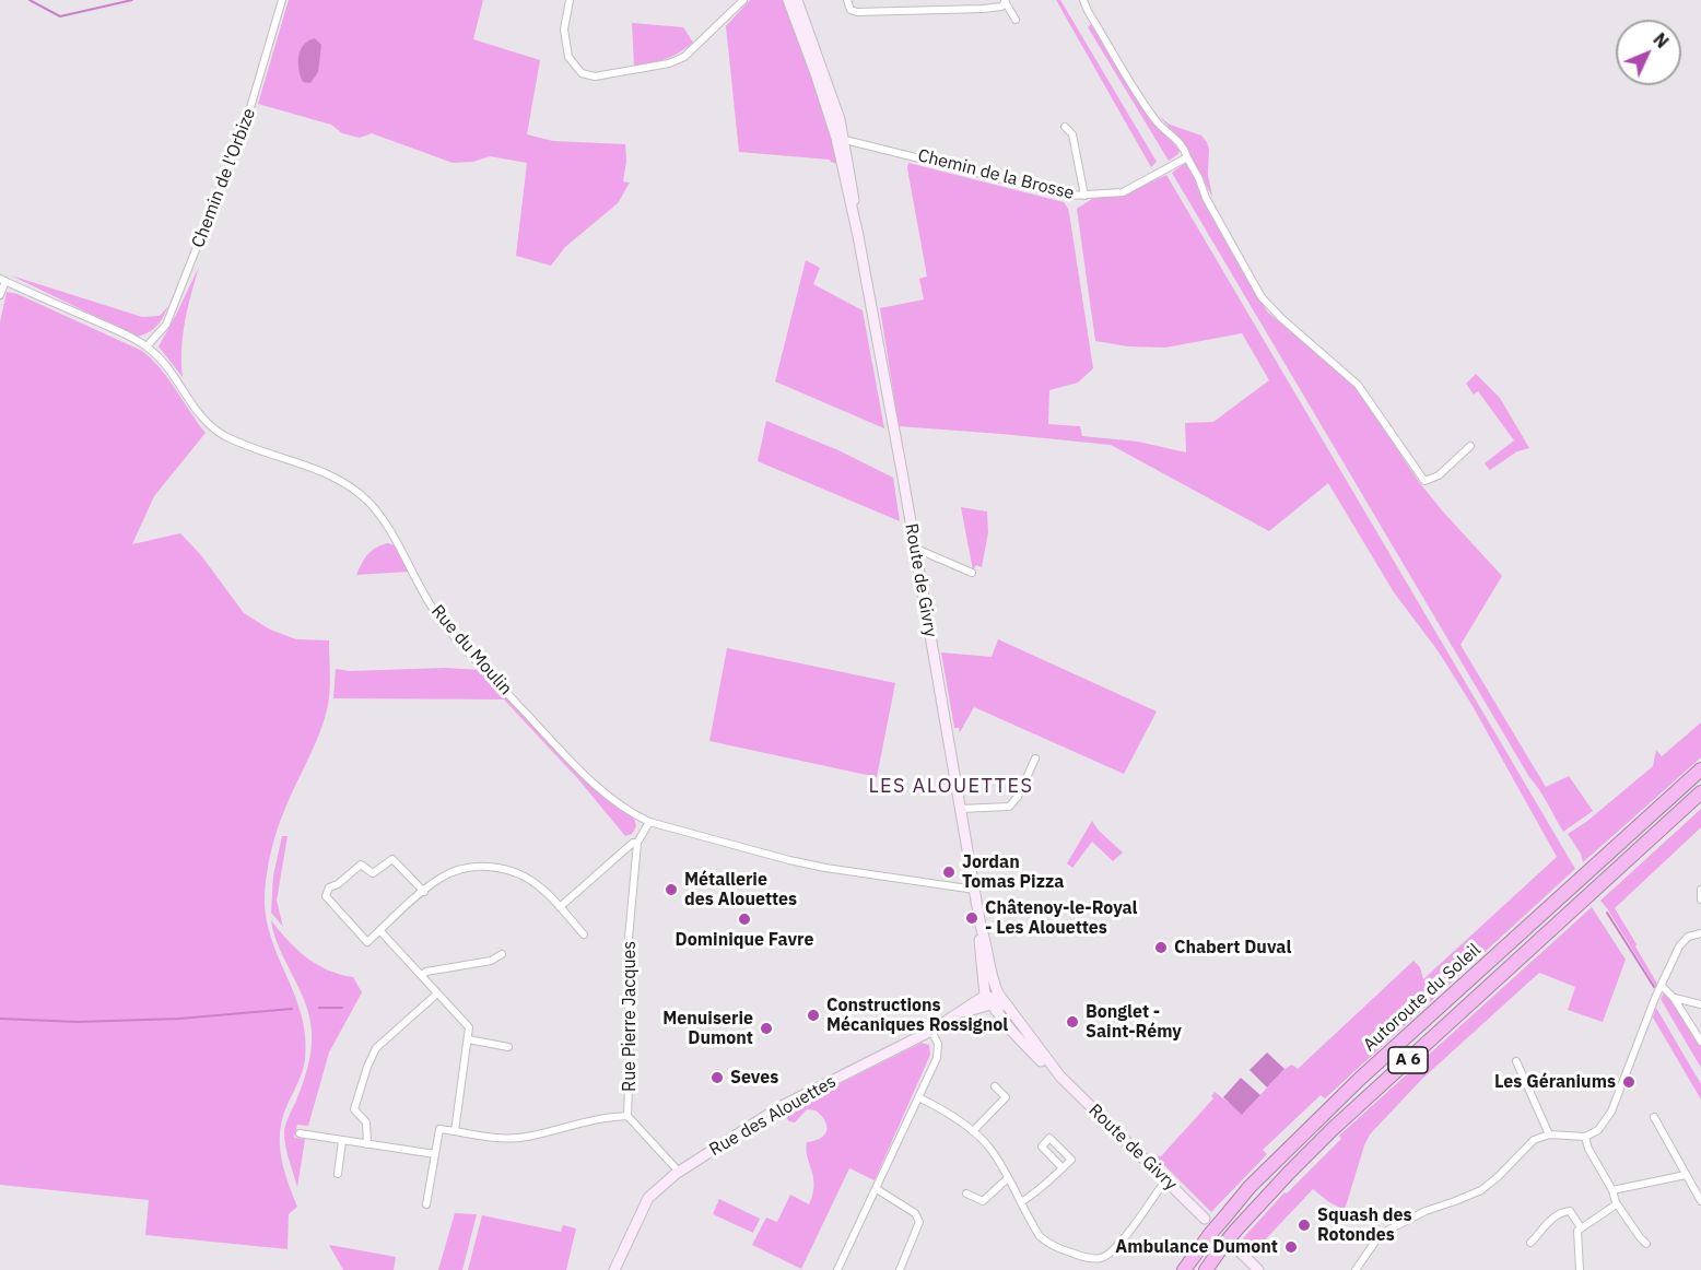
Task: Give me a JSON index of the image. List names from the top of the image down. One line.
{"streets":{"highway":["Autoroute du Soleil","A 6"],"main road":["Route de Givry","Rue des Alouettes"],"street":["Chemin de la Brosse","Chemin de l'Orbize","Rue du Moulin","Rue Pierre Jacques"]},"crossings":[["Chemin de la Brosse","Route de Givry"],["Chemin de l'Orbize","Rue du Moulin"],["Route de Givry","Rue du Moulin"],["Route de Givry","Rue des Alouettes"],["Rue du Moulin","Rue Pierre Jacques"]],"districts":["LES ALOUETTES"],"places":["Jordan Tomas Pizza","Métallerie des Alouettes","Châtenoy-le-Royal - Les Alouettes","Dominique Favre","Chabert Duval","Constructions Mécaniques Rossignol","Bonglet - Saint-Rémy","Menuiserie Dumont","Seves","Les Géraniums","Squash des Rotondes","Ambulance Dumont"],"north":"top right"}
